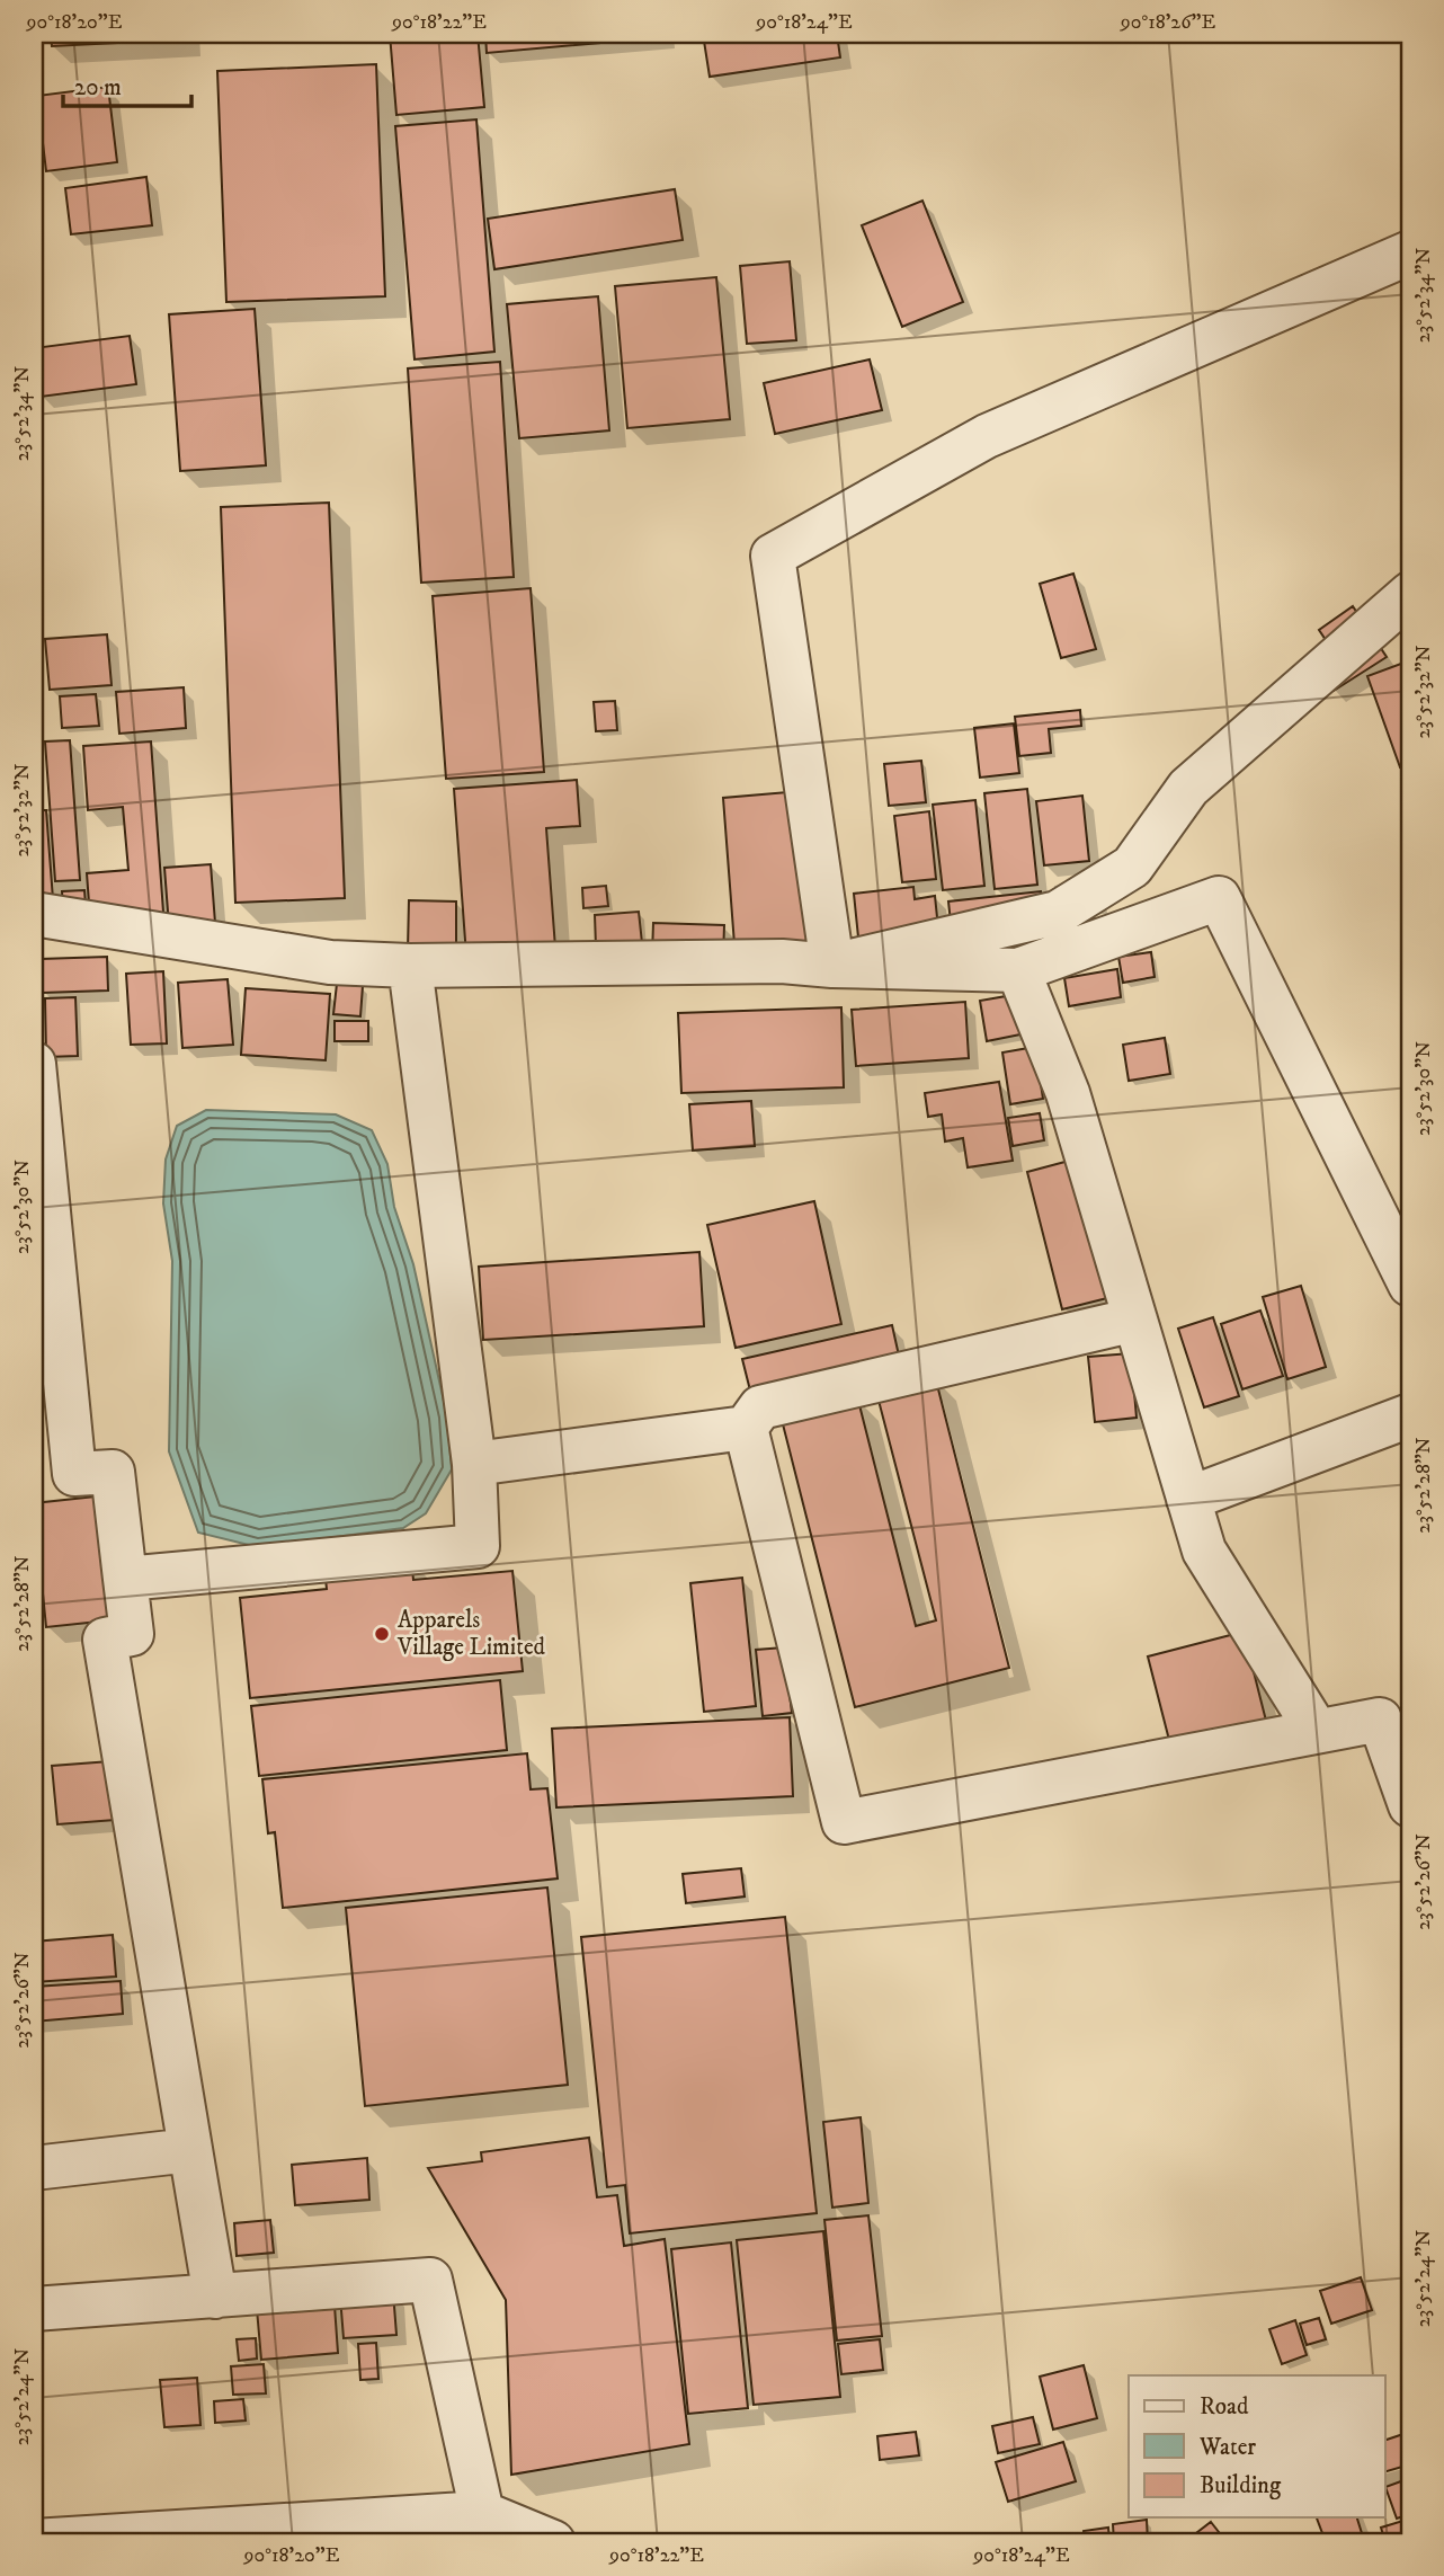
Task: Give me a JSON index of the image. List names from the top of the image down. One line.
{"places":["Apparels Village Limited"],"legend":["Road","Water","Building"],"scale_bar":"20 m","coordinates":["90°18'20\"E","90°18'22\"E","90°18'24\"E","90°18'26\"E","23°52'34\"N","23°52'32\"N","23°52'30\"N","23°52'28\"N","23°52'26\"N","23°52'24\"N"]}
